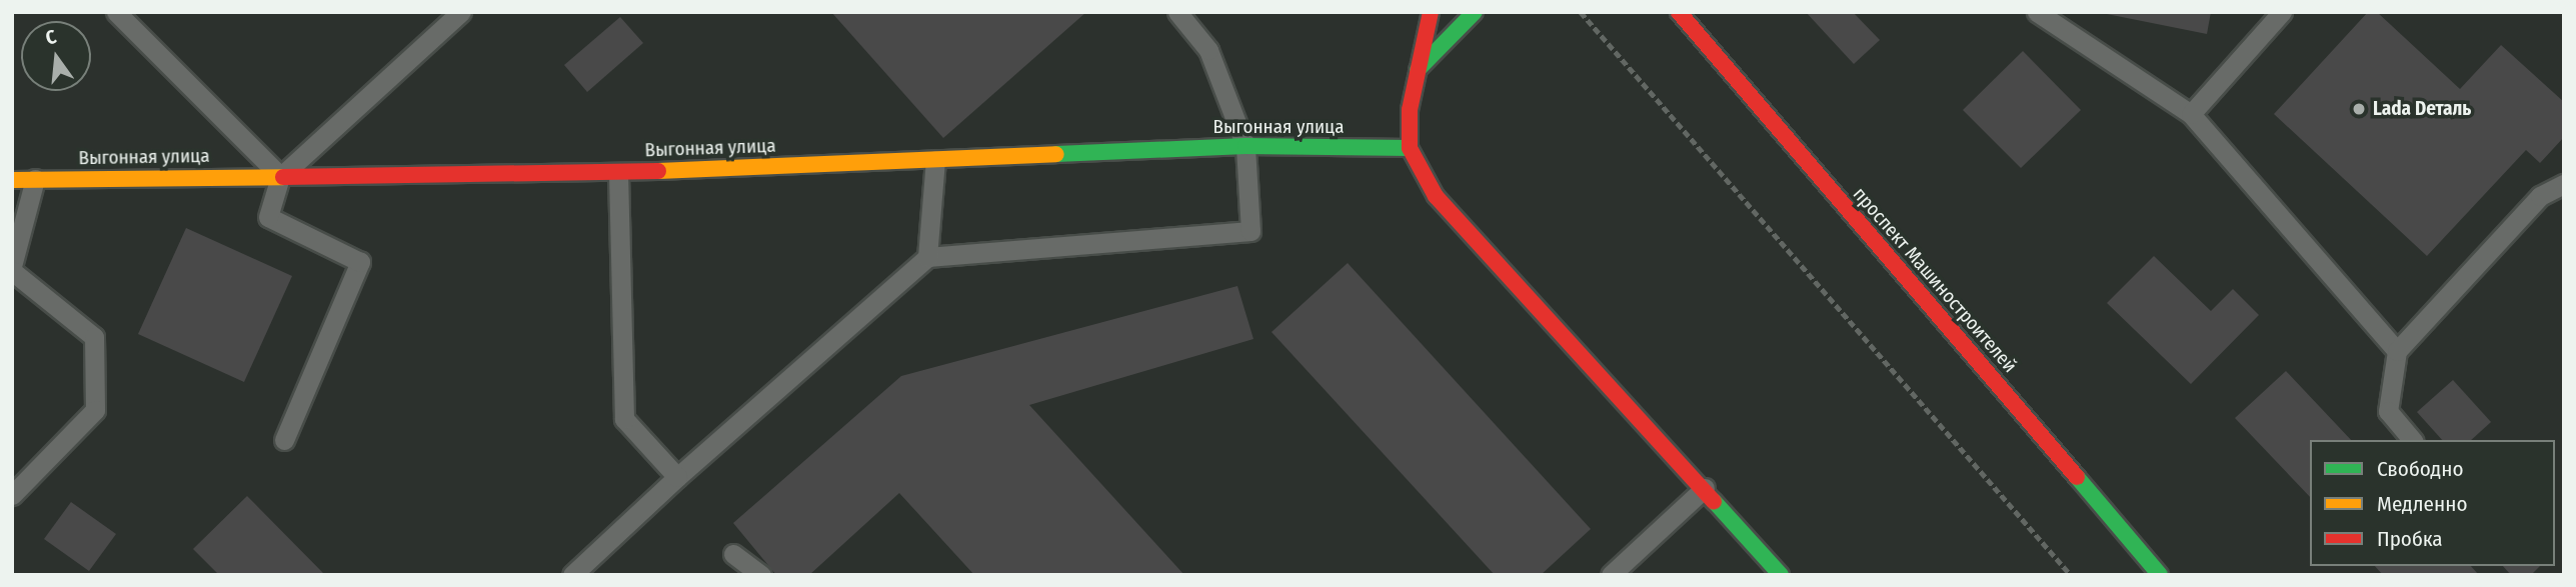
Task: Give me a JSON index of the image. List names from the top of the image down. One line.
{"streets":{"main road":["Выгонная улица","проспект Машиностроителей"]},"places":["Lada Dеталь"],"legend":["Свободно","Медленно","Пробка"],"north":"top"}
